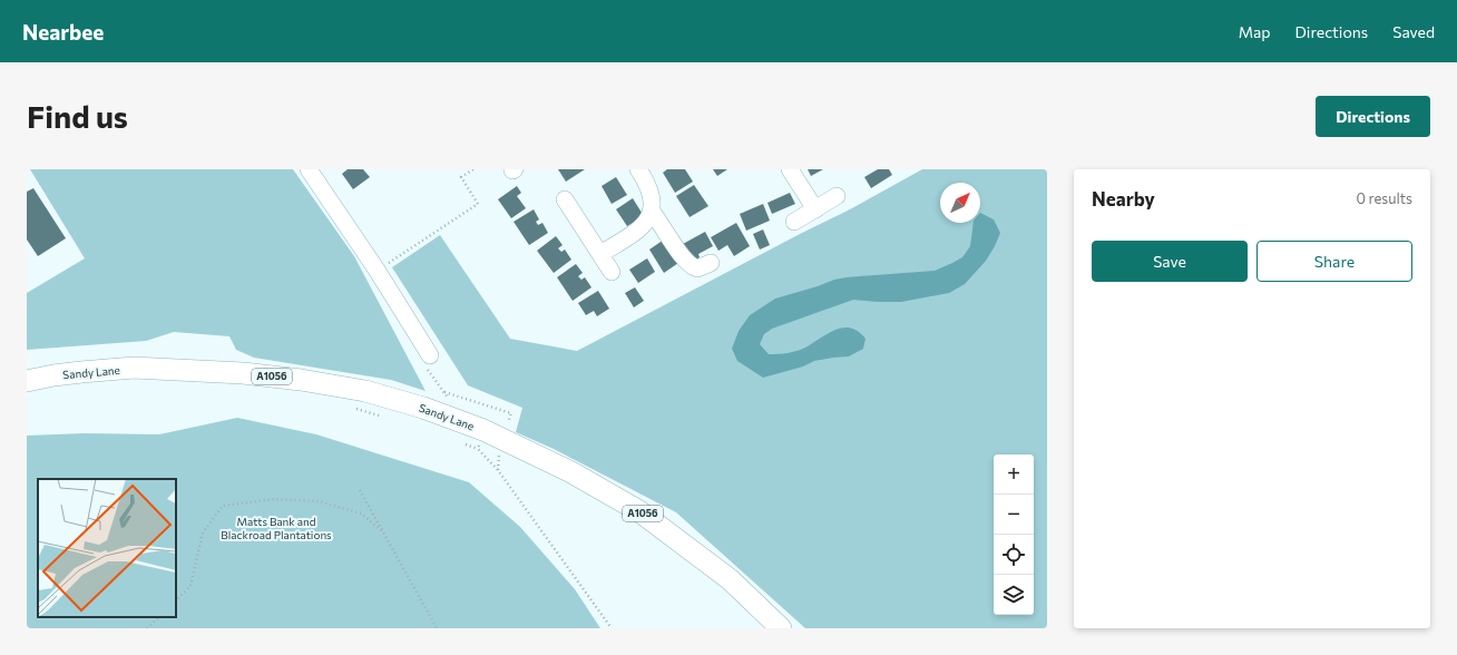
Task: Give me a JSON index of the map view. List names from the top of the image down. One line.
{"streets":{"main road":["Sandy Lane","A1056"]},"parks":["Matts Bank and Blackroad Plantations"],"north":"top right","page":{"header":"Nearbee","nav":["Map","Directions","Saved"],"buttons":["Directions",["Save","Share"]],"title":"Find us","heading":["Nearby","0 results"],"map_buttons":["+","−"]}}
